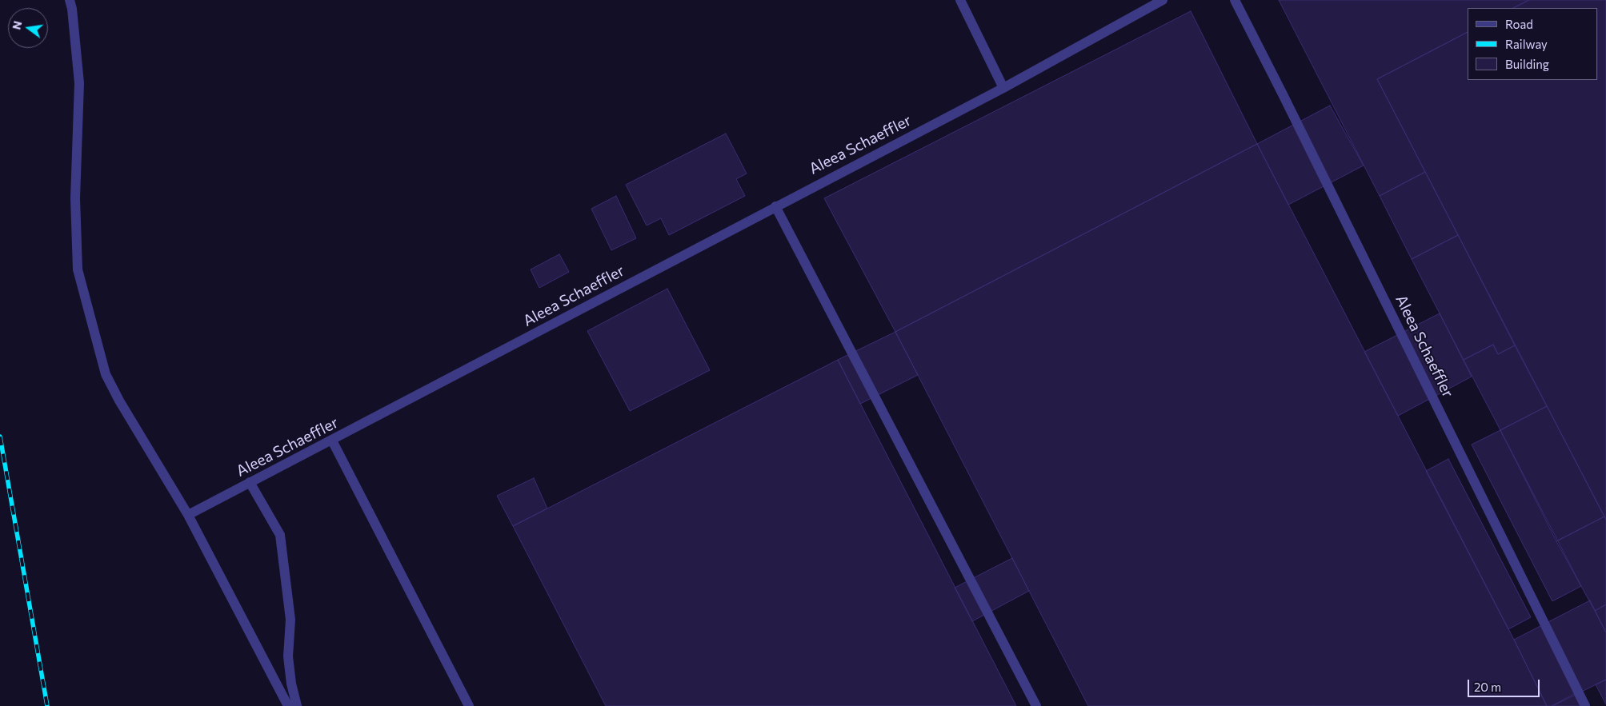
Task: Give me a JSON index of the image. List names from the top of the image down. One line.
{"streets":{"lane":["Aleea Schaeffler"]},"legend":["Road","Railway","Building"],"scale_bar":"20 m","north":"left"}
